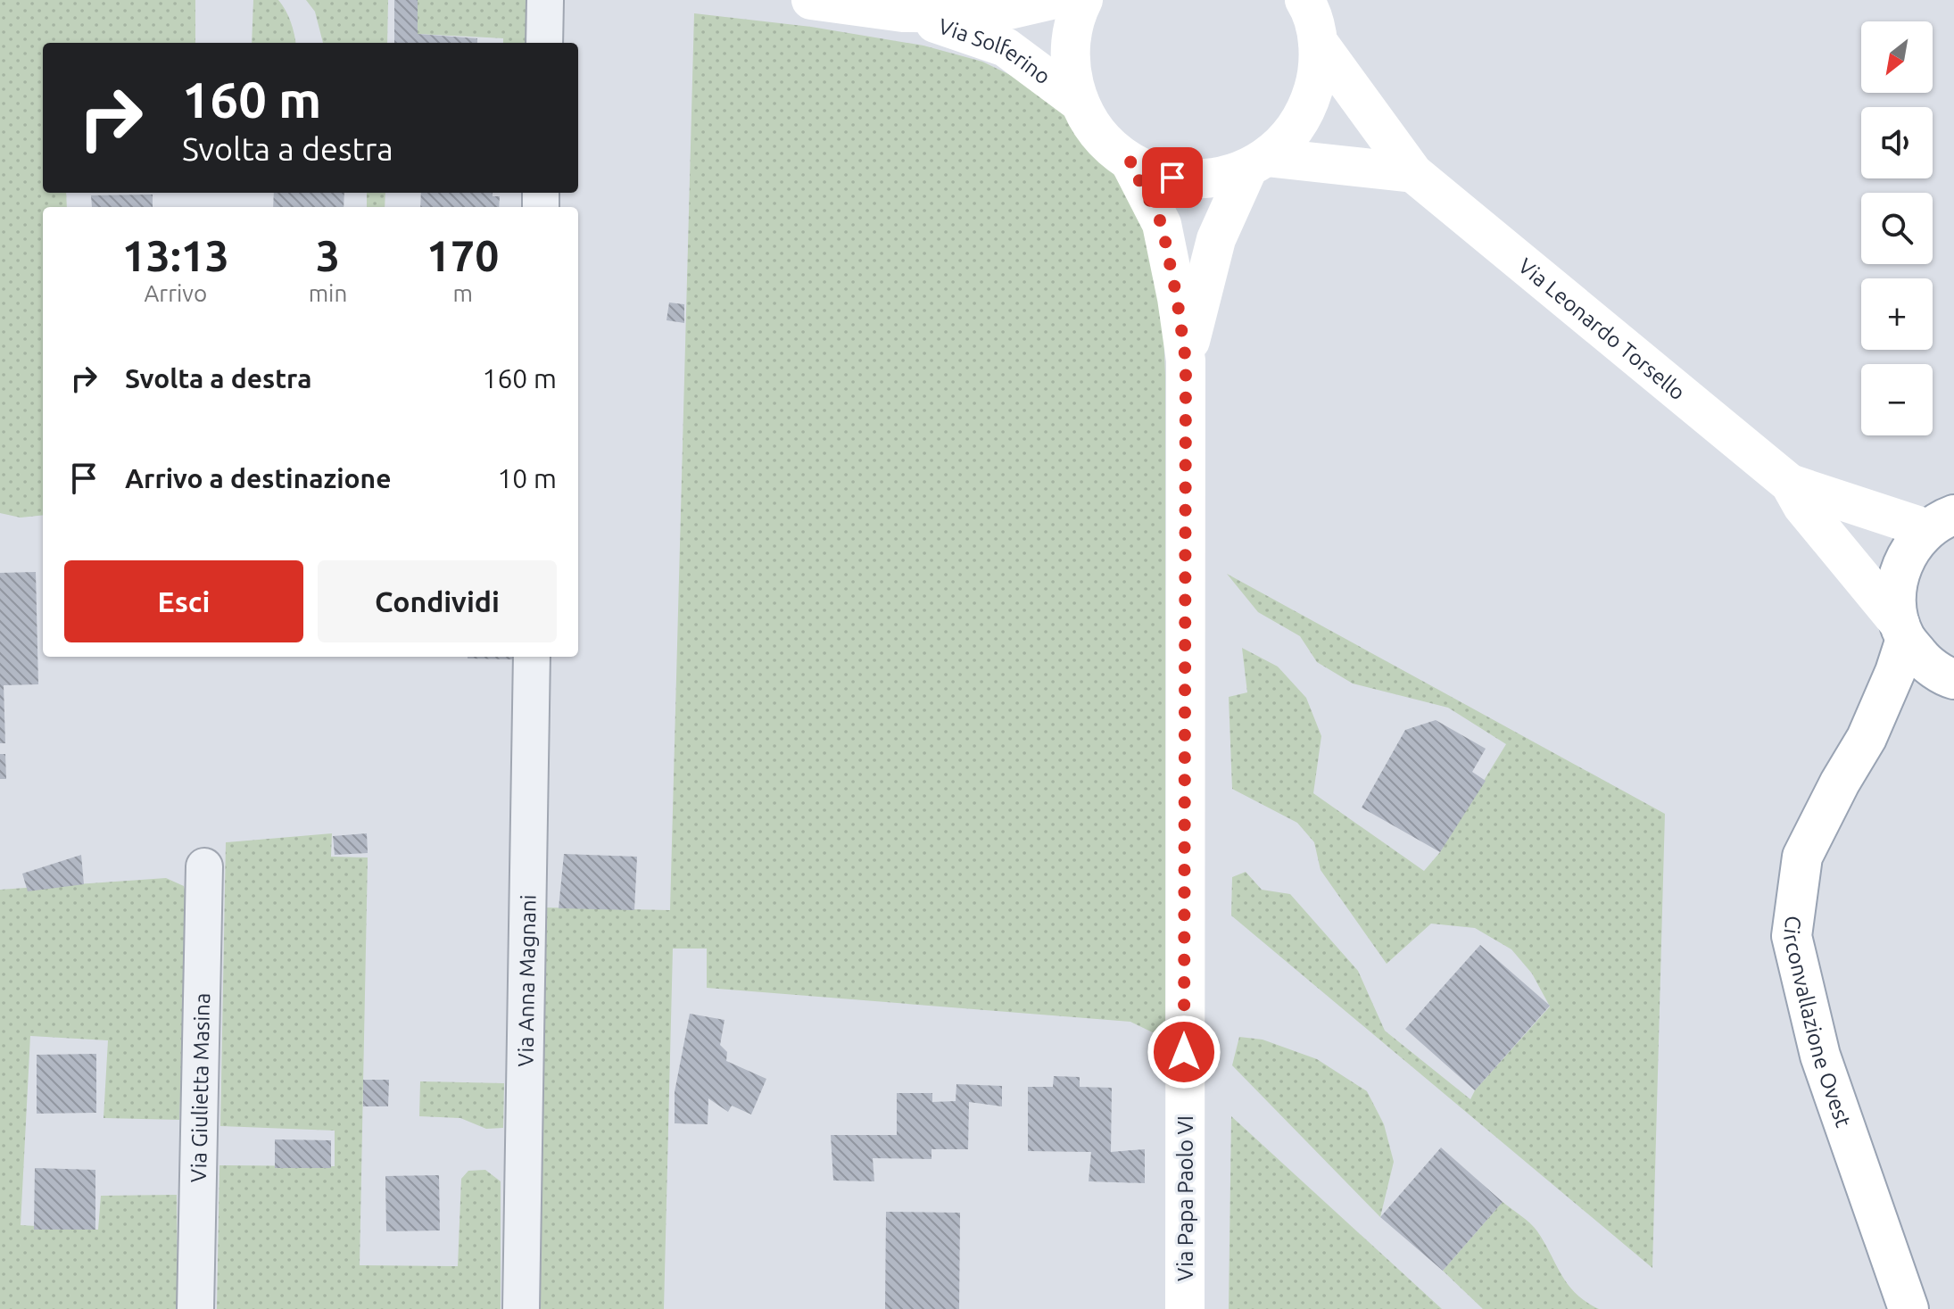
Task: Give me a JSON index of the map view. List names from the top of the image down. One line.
{"streets":{"street":["Via Solferino","Via Leonardo Torsello","Via Anna Magnani","Circonvallazione Ovest","Via Giulietta Masina","Via Papa Paolo VI"]},"north":"bottom left","page":{"map_buttons":["+","−"],"turn":["160 m","Svolta a destra"],"eta":["13:13","Arrivo","3","min","170","m"],"list":[{"name":"Svolta a destra","value":"160 m"},{"name":"Arrivo a destinazione","value":"10 m"}],"buttons":["Esci","Condividi"]}}
